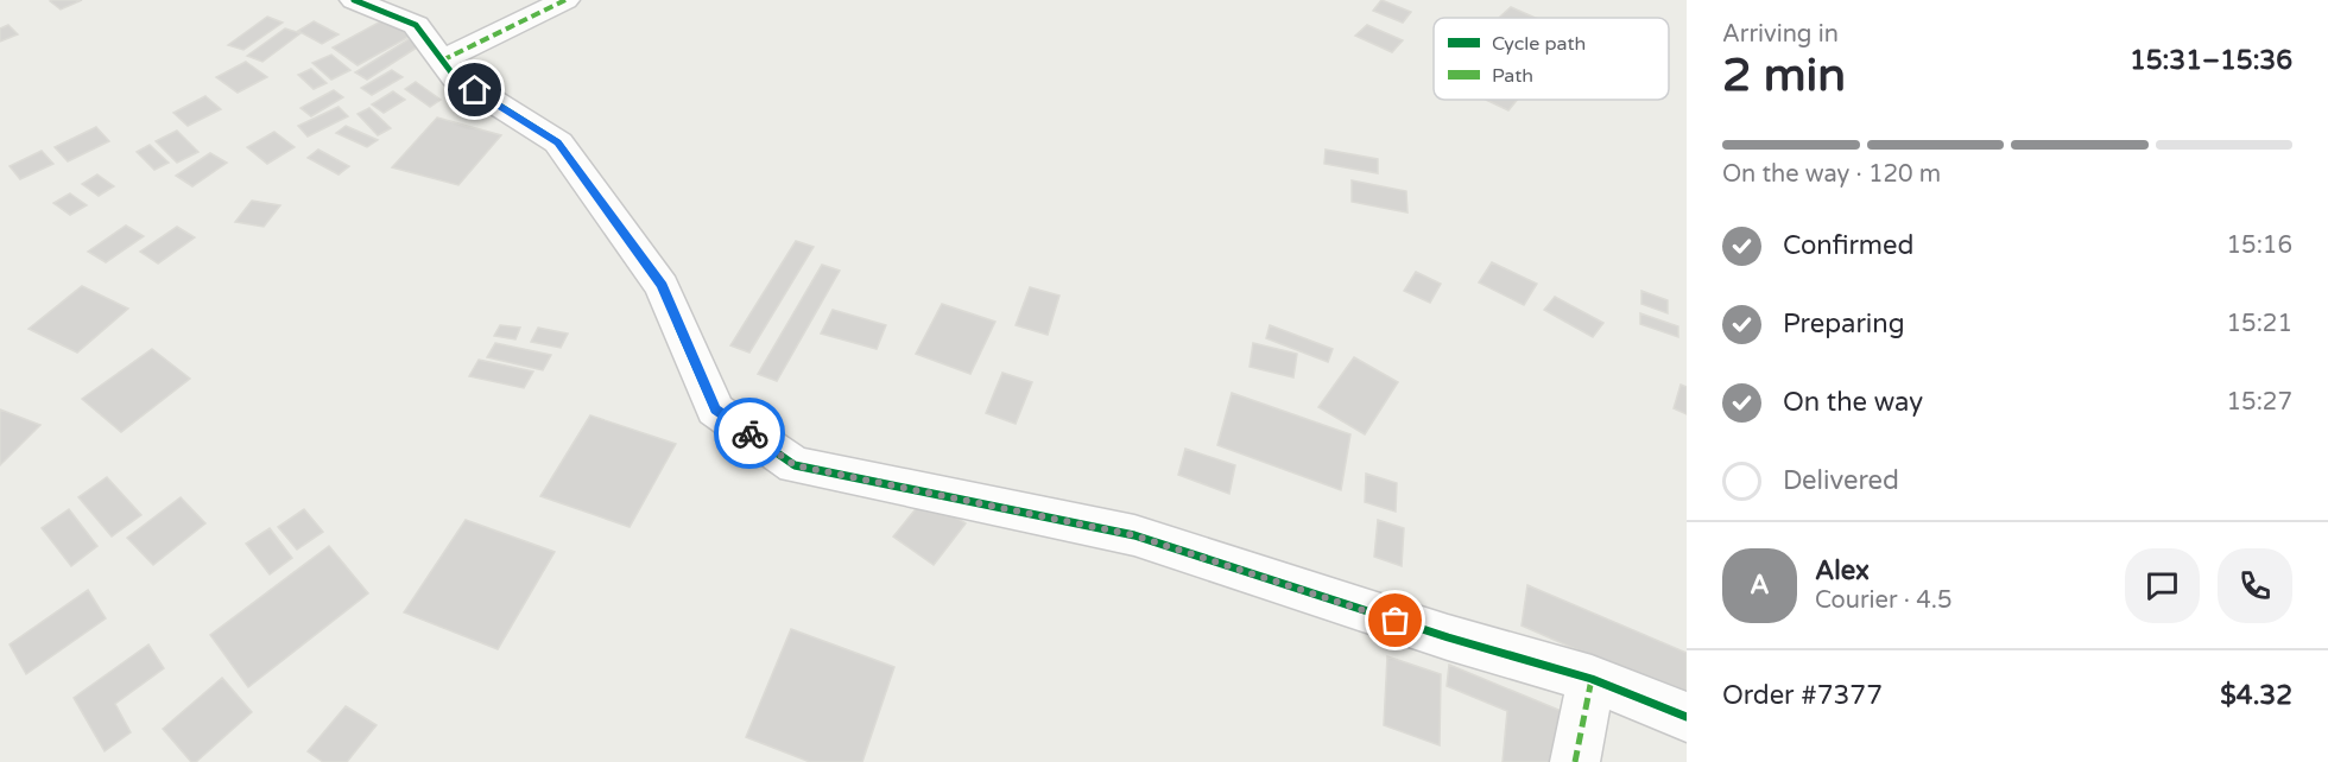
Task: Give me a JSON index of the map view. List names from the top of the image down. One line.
{"legend":["Cycle path","Path"],"page":{"heading":["2 min","Arriving in","15:31–15:36"],"panel":["Alex","Courier · 4.5","Order #7377","$4.32"],"bar":"On the way · 120 m","list":[["Confirmed","15:16"],["Preparing","15:21"],["On the way","15:27"],"Delivered"],"round":"A"}}
